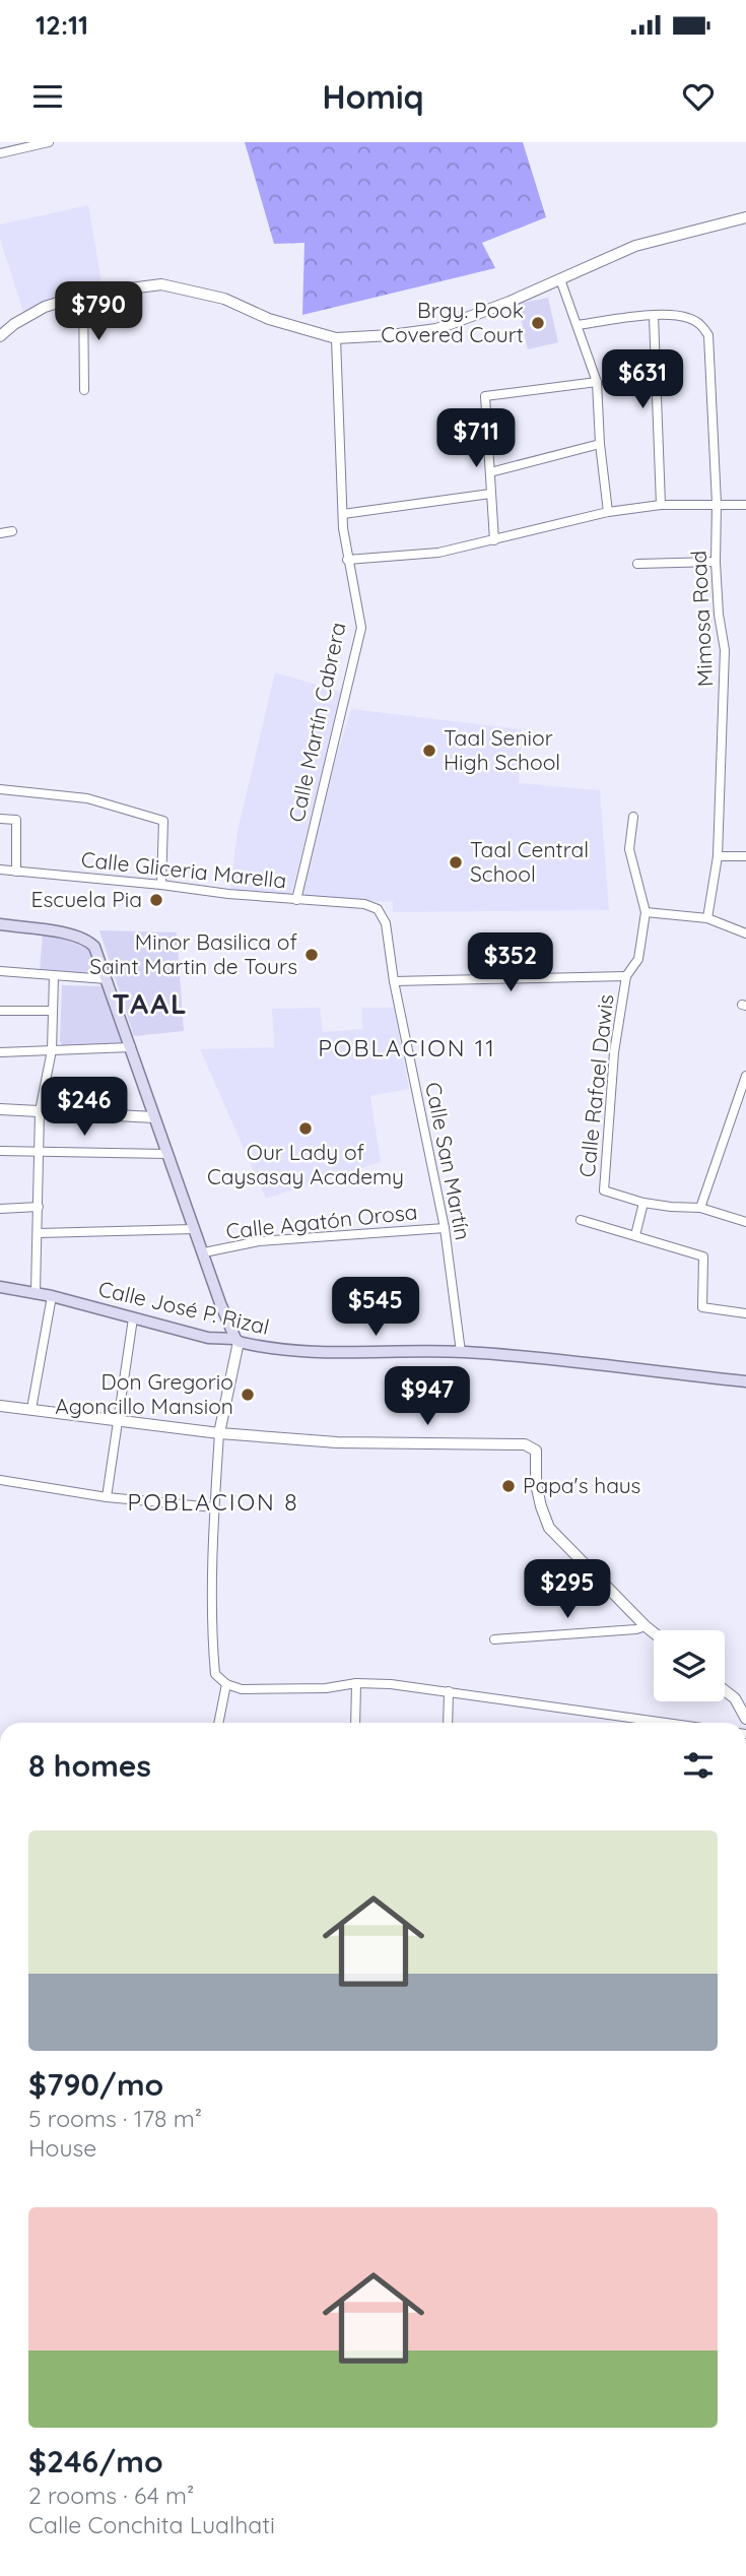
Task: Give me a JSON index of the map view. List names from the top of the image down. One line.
{"streets":{"main road":["Calle José P. Rizal"],"street":["Mimosa Road","Calle Martín Cabrera","Calle Gliceria Marella","Calle Rafael Dawis","Calle San Martín","Calle Agatón Orosa"]},"crossings":[["Calle Martín Cabrera","Calle Gliceria Marella"],["Calle Gliceria Marella","Calle San Martín"],["Calle Rafael Dawis","Calle San Martín"],["Calle San Martín","Calle Agatón Orosa"],["Calle San Martín","Calle José P. Rizal"]],"districts":["TAAL","POBLACION 11","POBLACION 8"],"places":["Brgy. Pook Covered Court","Taal Senior High School","Taal Central School","Escuela Pia","Minor Basilica of Saint Martin de Tours","Our Lady of Caysasay Academy","Don Gregorio Agoncillo Mansion","Papa's haus"],"page":{"status":"12:11","header":"Homiq","price":["$790","$631","$711","$352","$246","$545","$947","$295"],"heading":"8 homes","list":[{"name":"$790/mo","note":"5 rooms · 178 m² · House"},{"name":"$246/mo","note":"2 rooms · 64 m² · Calle Conchita Lualhati"}]}}
